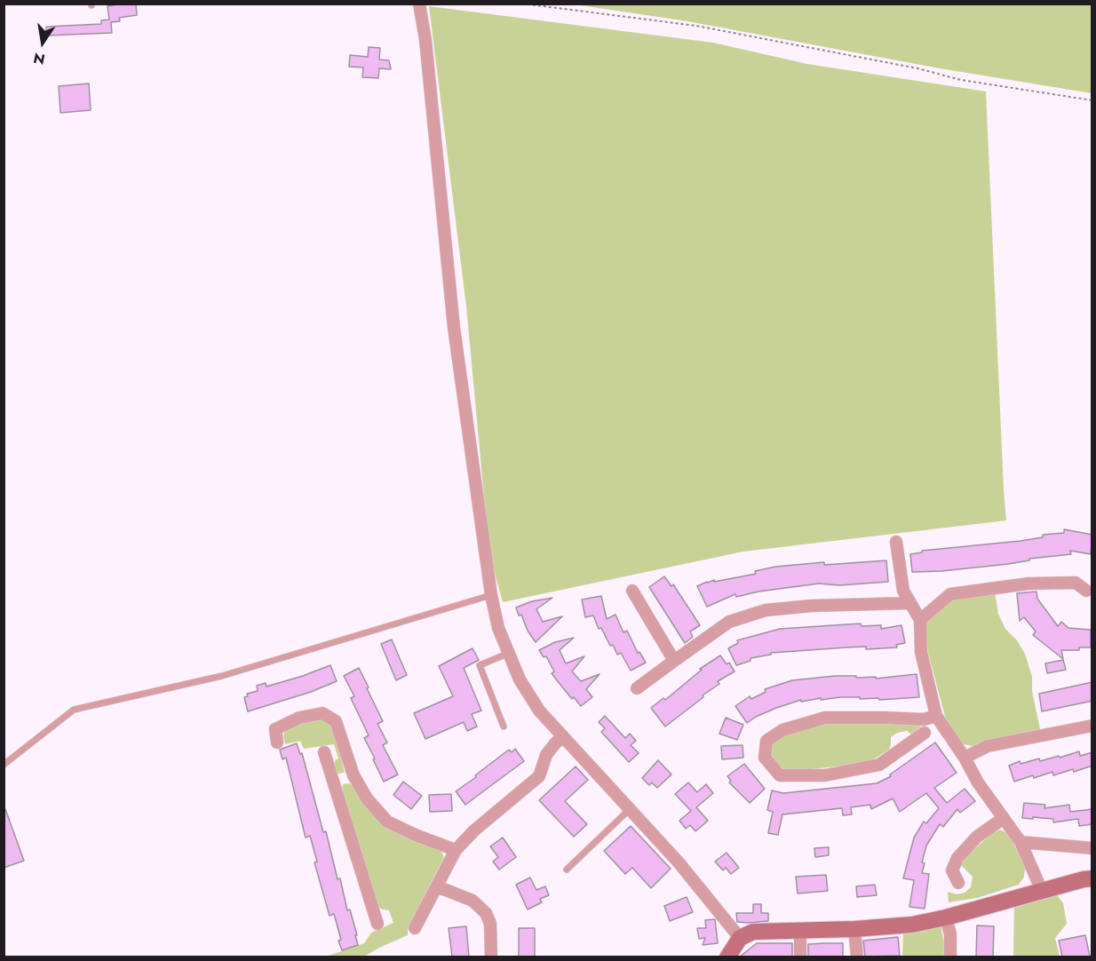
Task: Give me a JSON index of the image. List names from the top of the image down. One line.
{"north":"bottom"}
